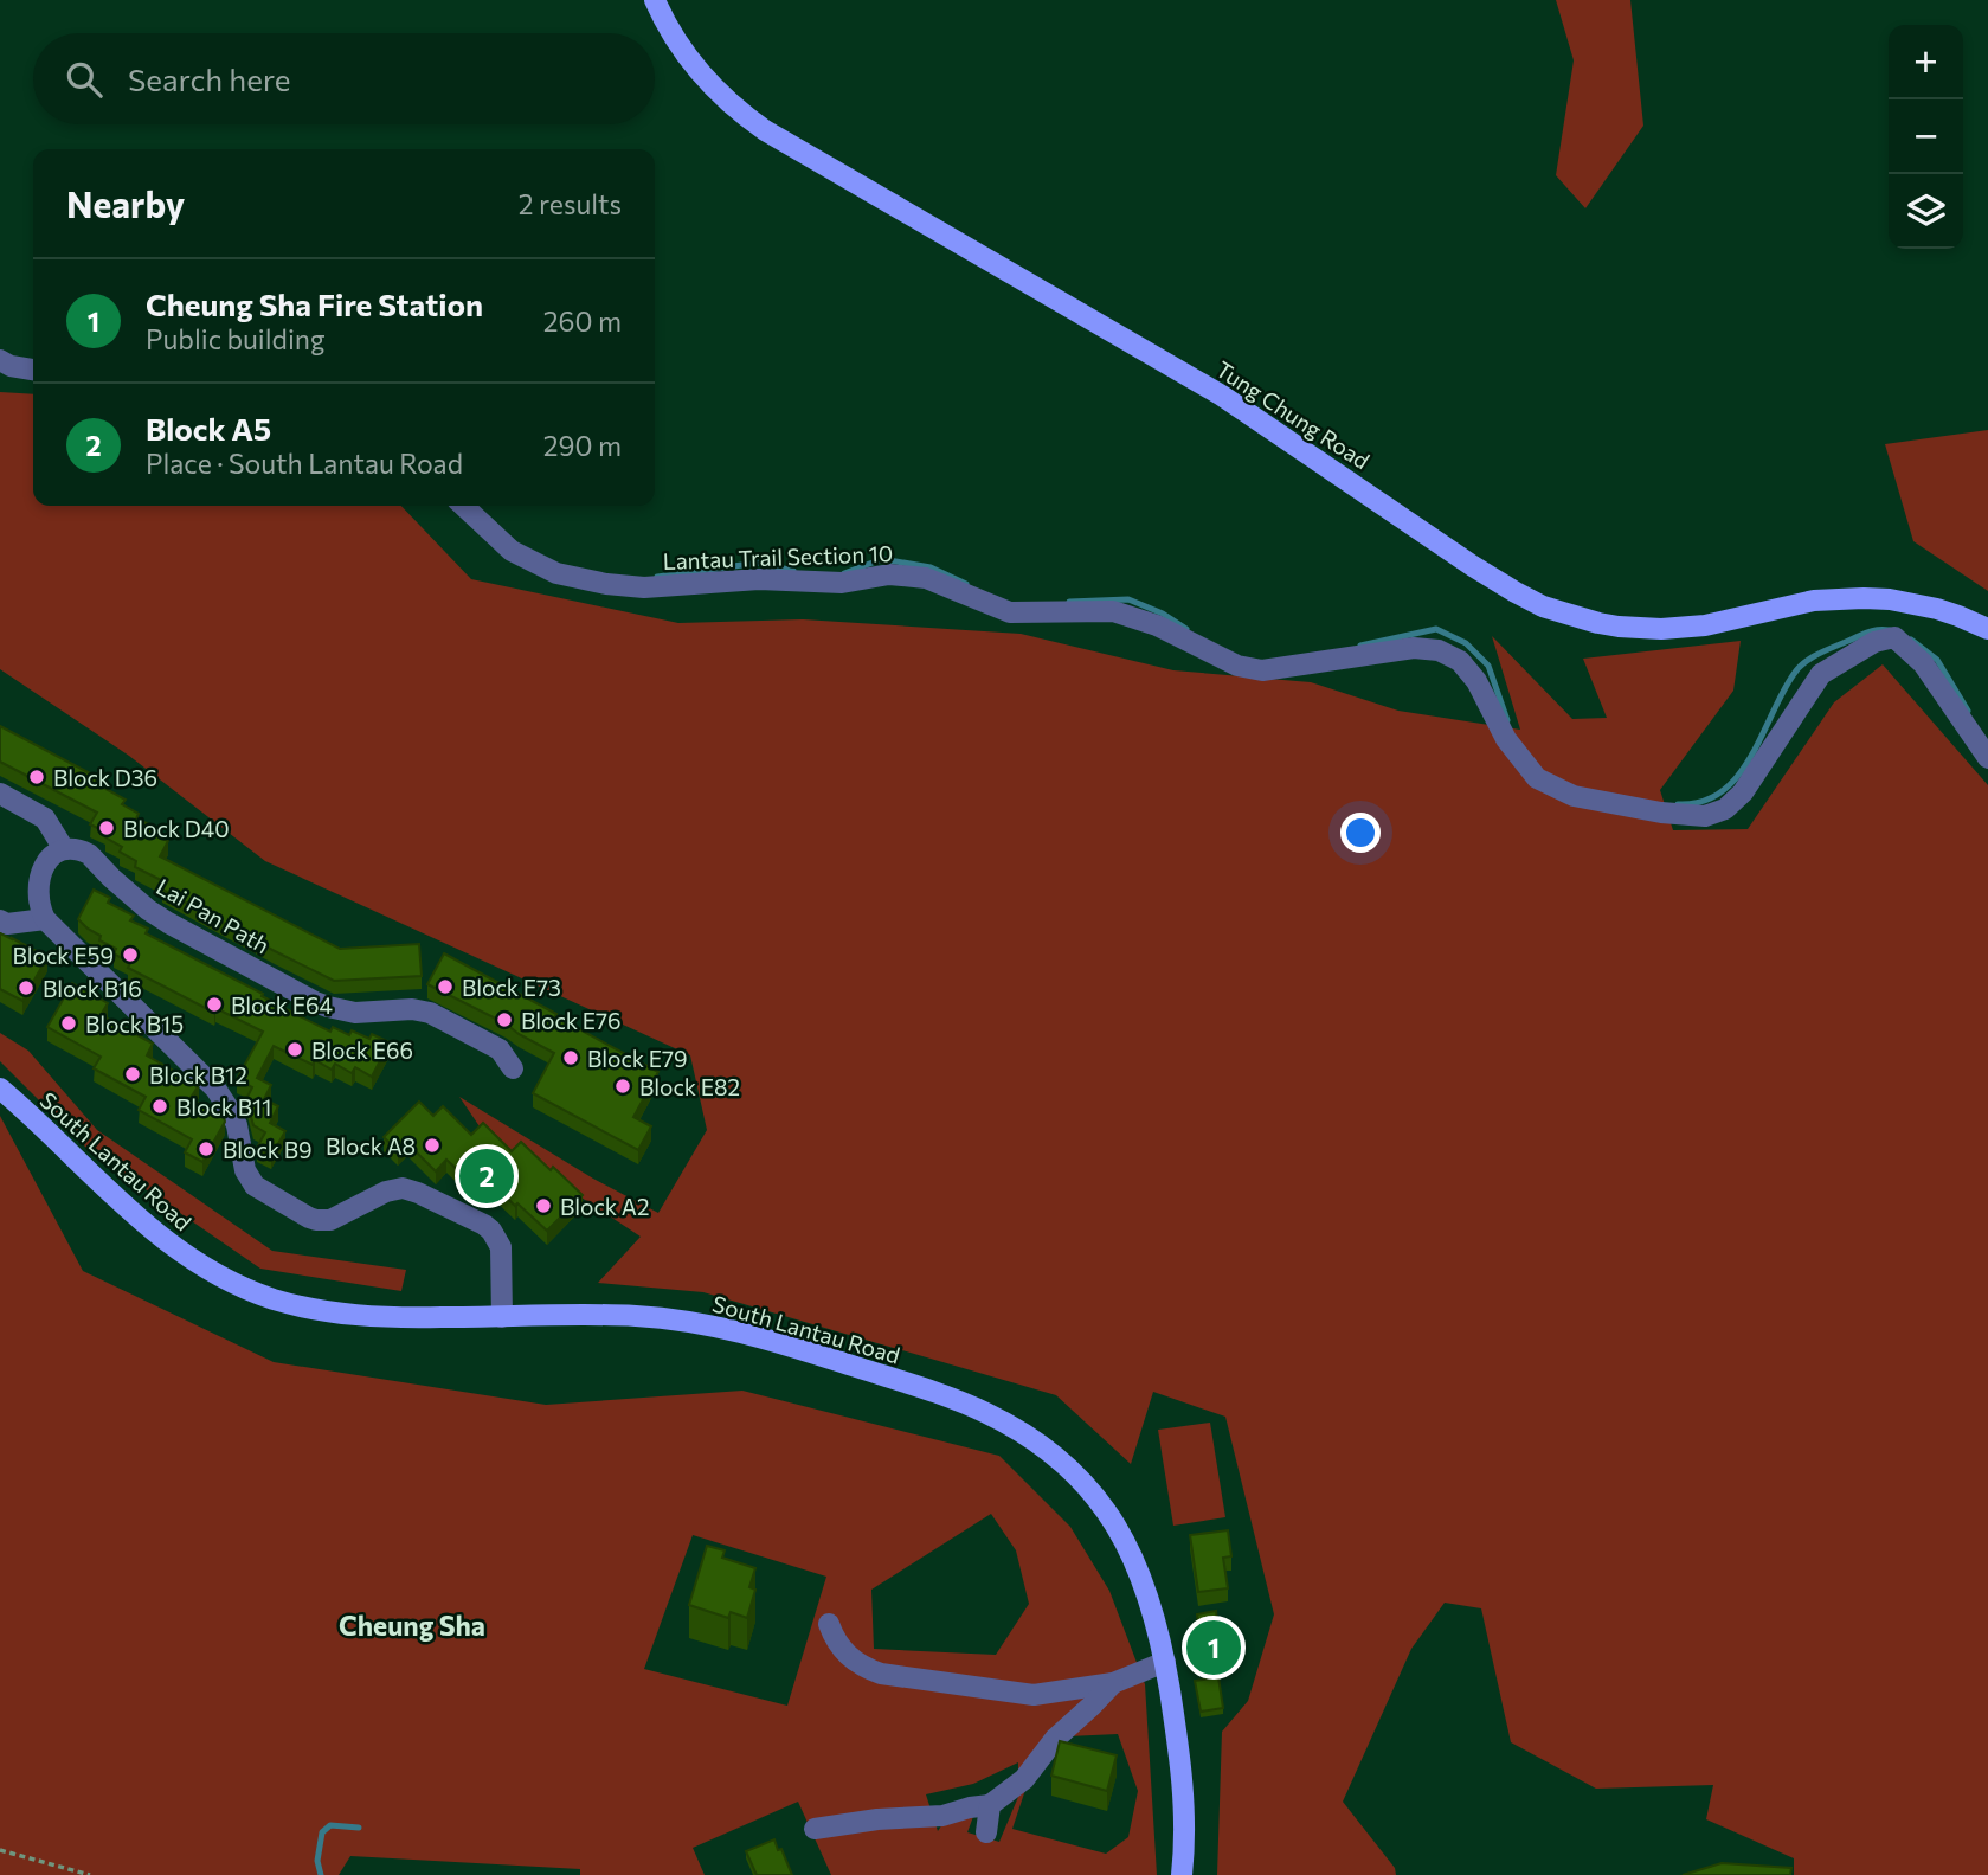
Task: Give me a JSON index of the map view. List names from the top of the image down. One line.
{"streets":{"main road":["Tung Chung Road","South Lantau Road"],"lane":["Lantau Trail Section 10","Lai Pan Path"]},"districts":["Cheung Sha"],"places":["Block D36","Block D40","Block E59","Block E73","Block B16","Block E64","Block E76","Block B15","Block E66","Block E79","Block B12","Block E82","Block B11","Block A8","Block B9","Block A2"],"page":{"map_buttons":["+","−"],"search":"Search here","heading":["Nearby","2 results"],"list":[{"mark":"1","name":"Cheung Sha Fire Station","note":"Public building","value":"260 m"},{"mark":"2","name":"Block A5","note":"Place · South Lantau Road","value":"290 m"}],"pins":["2","1"]}}
